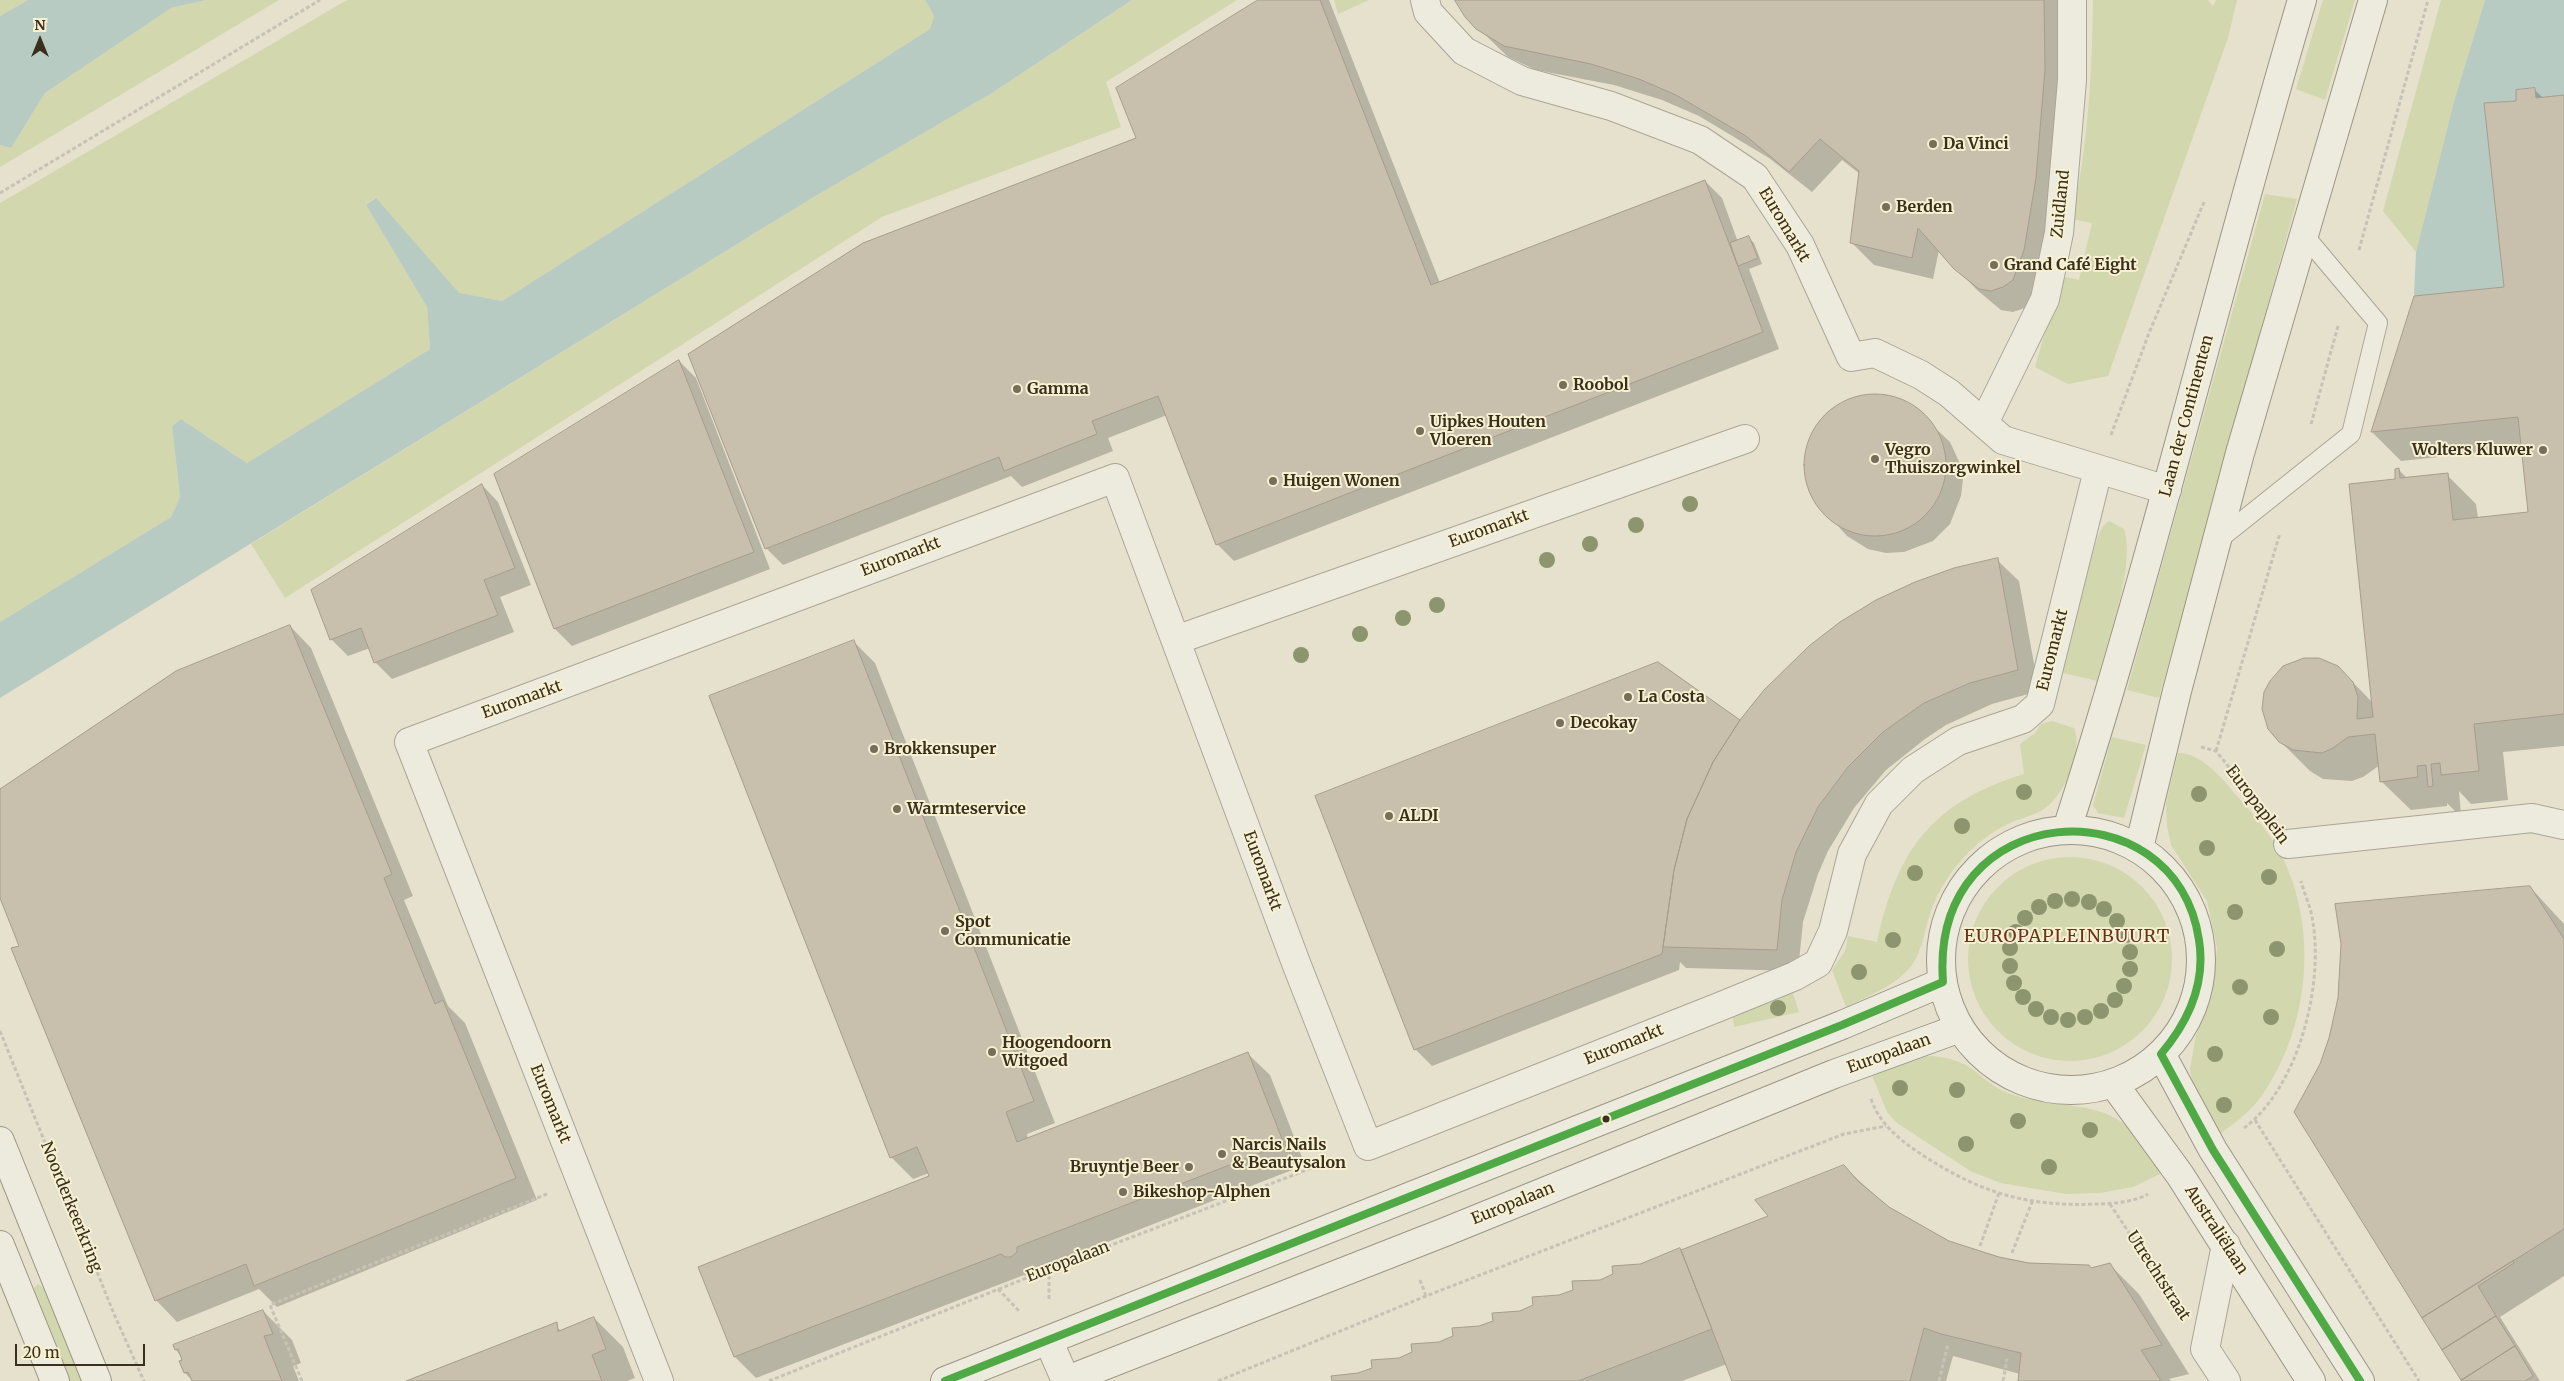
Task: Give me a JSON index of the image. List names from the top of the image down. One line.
{"streets":{"street":["Zuidland","Euromarkt","Laan der Continenten","Europalaan","Australiëlaan","Utrechtstraat"],"path":["Europaplein","Noorderkeerkring"]},"crossings":[["Zuidland","Euromarkt"],["Euromarkt","Laan der Continenten"],["Euromarkt","Europalaan"],["Australiëlaan","Utrechtstraat"]],"districts":["EUROPAPLEINBUURT"],"places":["Da Vinci","Berden","Grand Café Eight","Roobol","Gamma","Uipkes Houten Vloeren","Wolters Kluwer","Vegro Thuiszorgwinkel","Huigen Wonen","La Costa","Decokay","Brokkensuper","Warmteservice","ALDI","Spot Communicatie","Hoogendoorn Witgoed","Narcis Nails & Beautysalon","Bruyntje Beer","Bikeshop-Alphen"],"scale_bar":"20 m","north":"top"}
